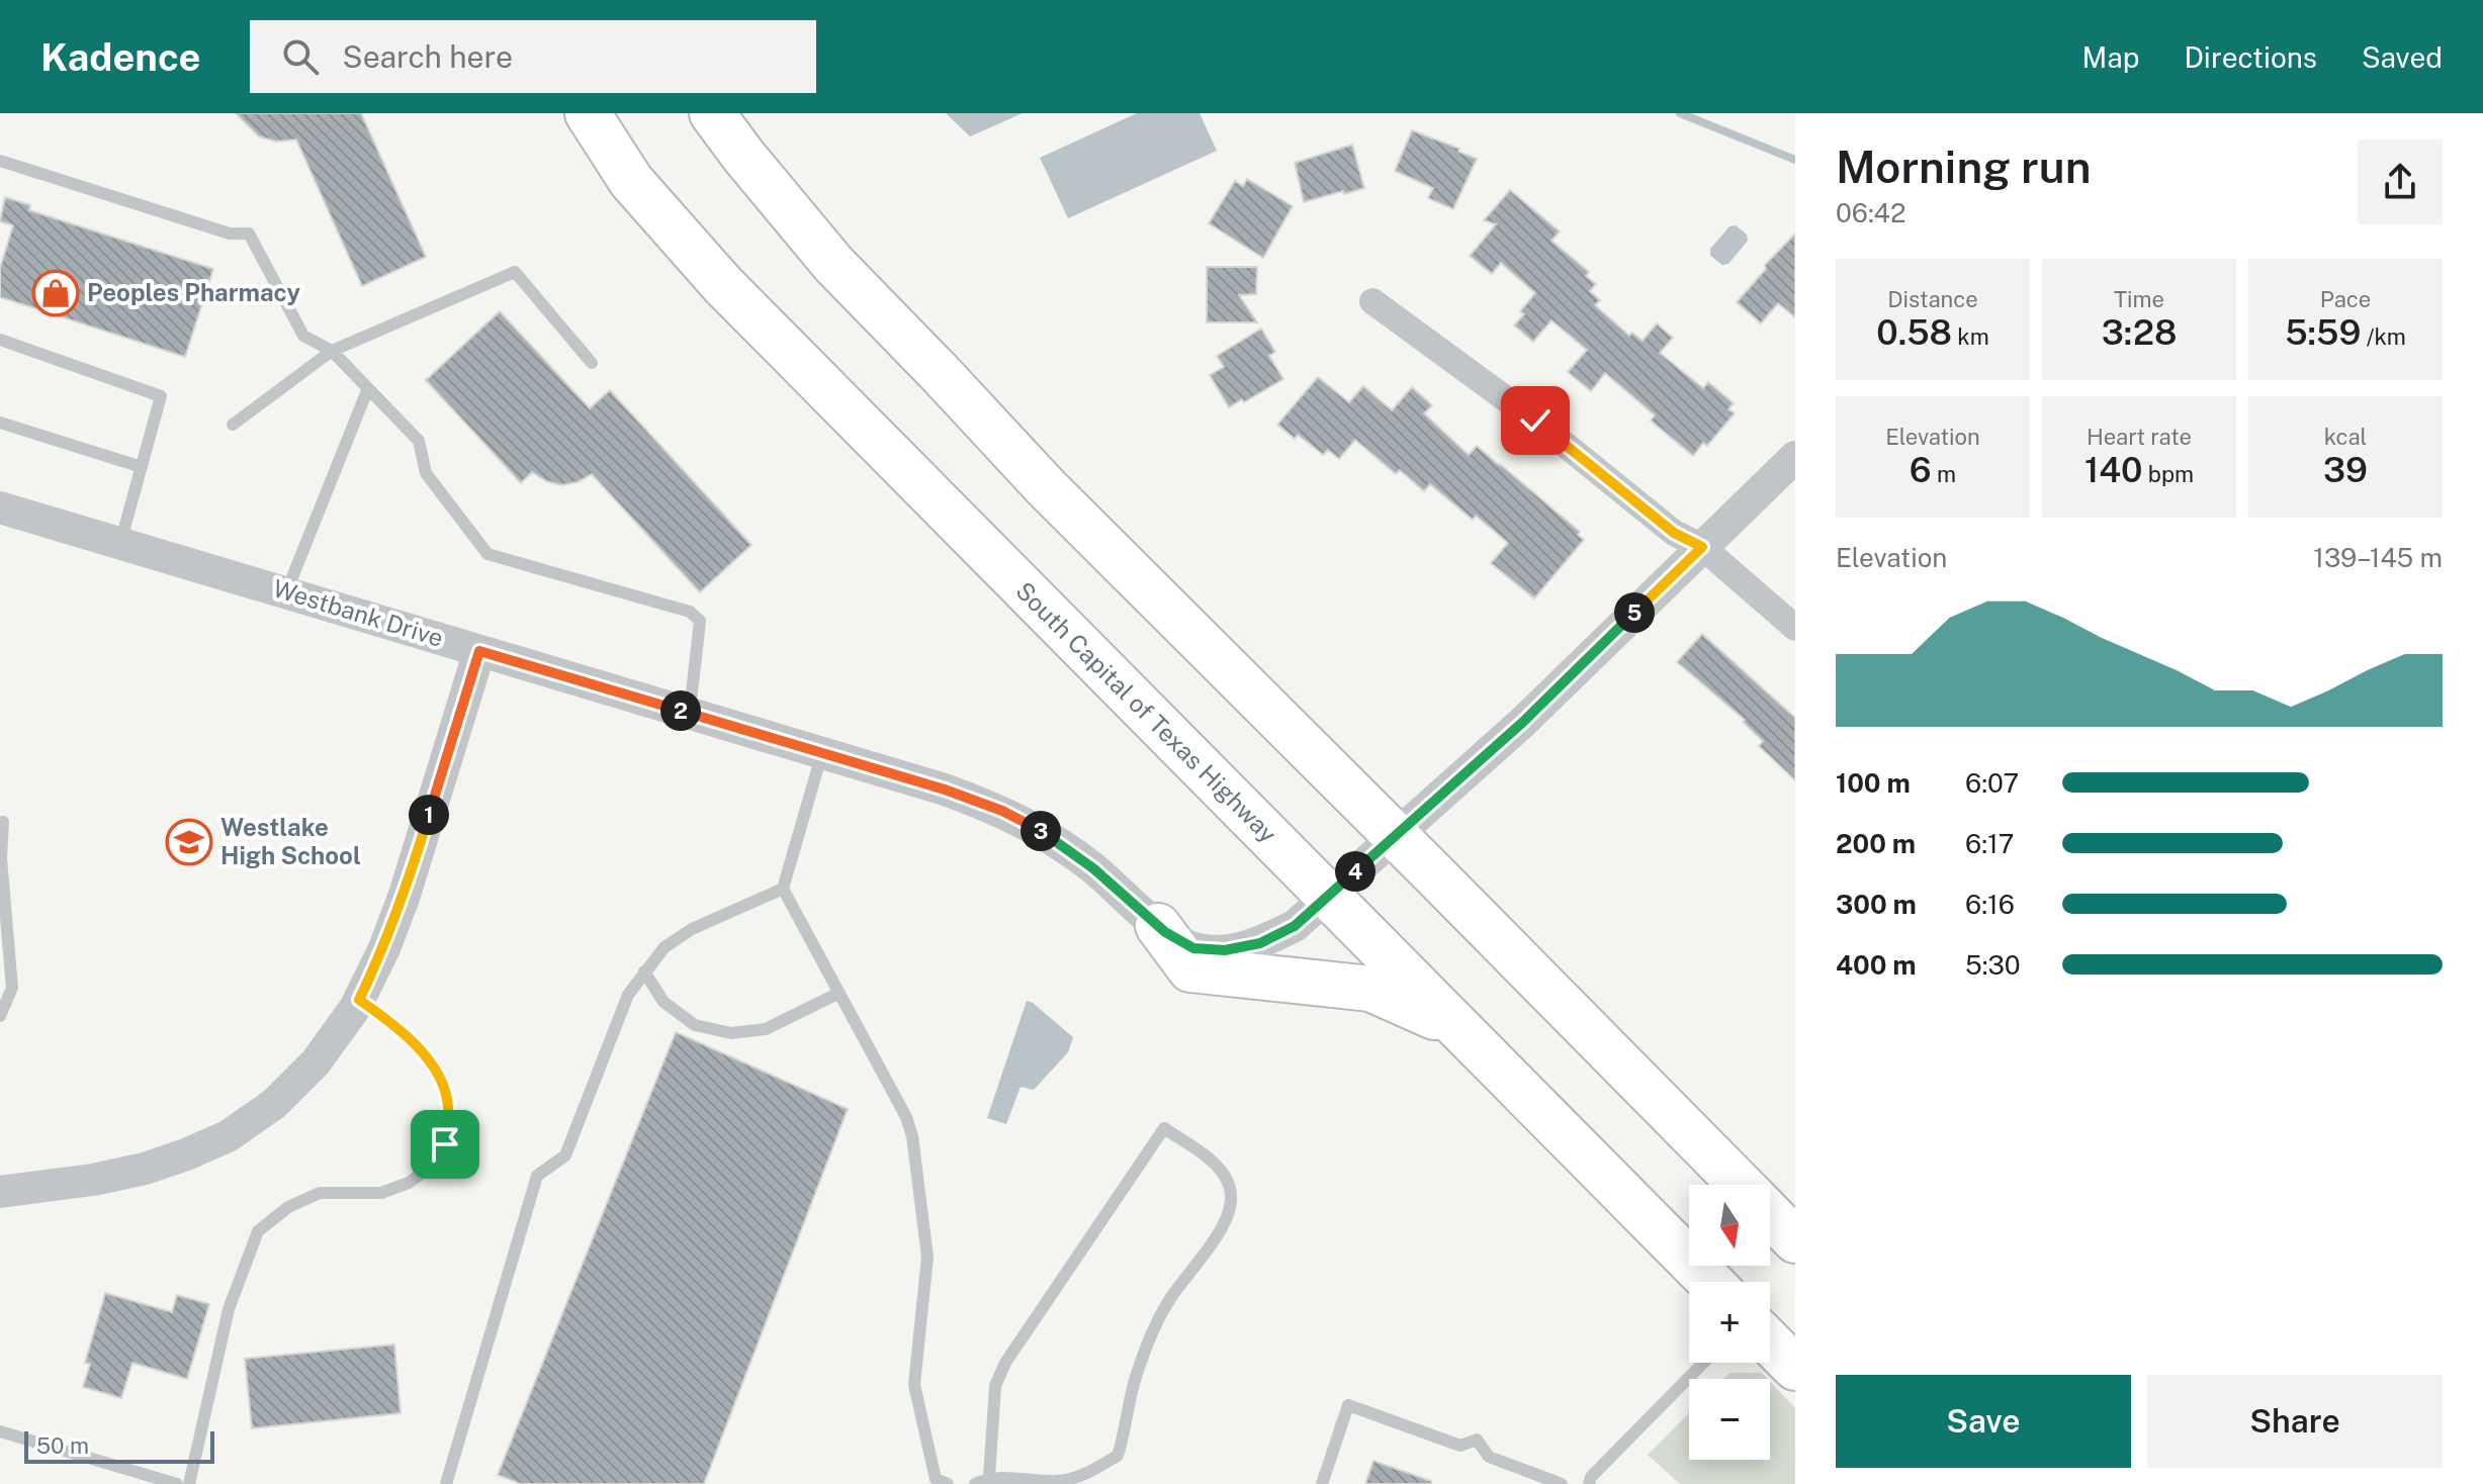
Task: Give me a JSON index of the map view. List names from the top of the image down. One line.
{"streets":{"highway":["South Capital of Texas Highway"],"street":["Westbank Drive"]},"crossings":[["Westbank Drive","South Capital of Texas Highway"]],"places":{"shop":["Peoples Pharmacy"],"school or university":["Westlake High School"]},"scale_bar":"50 m","north":"bottom","page":{"header":"Kadence","search":"Search here","nav":["Map","Directions","Saved"],"heading":["Morning run","06:42"],"stats":[["Distance","0.58 km"],["Time","3:28"],["Pace","5:59 /km"],["Elevation","6 m"],["Heart rate","140 bpm"],["kcal","39"]],"chart":["Elevation","139–145 m"],"pins":["5","2","1","3","4"],"list":[{"name":"100 m","note":"6:07"},{"name":"200 m","note":"6:17"},{"name":"300 m","note":"6:16"},{"name":"400 m","note":"5:30"}],"map_buttons":["+","−"],"buttons":["Save","Share"],"scale":"50 m"}}
